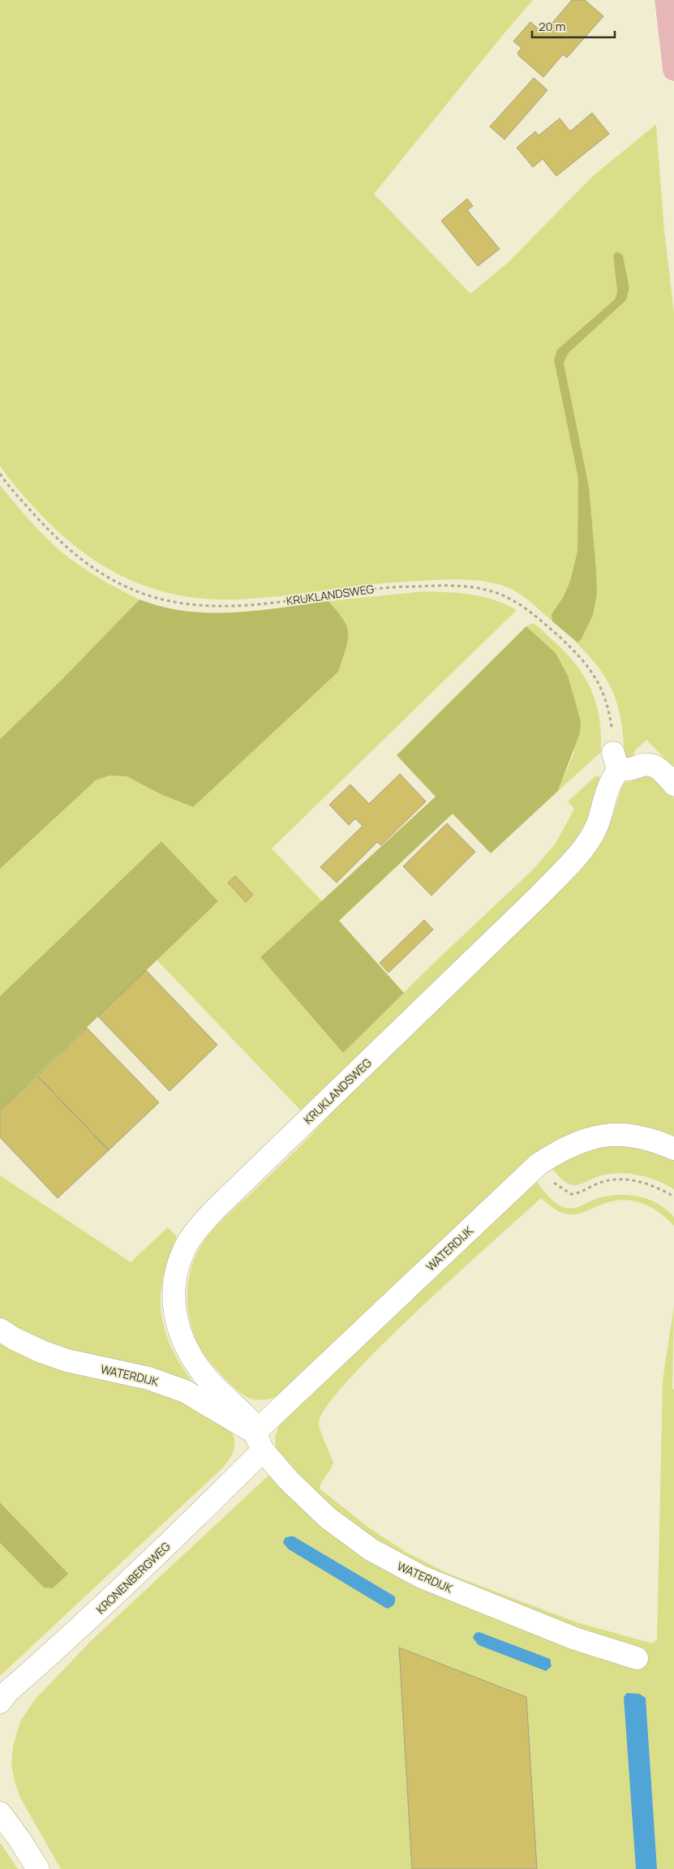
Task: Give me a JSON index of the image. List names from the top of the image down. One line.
{"streets":{"street":["KRUKLANDSWEG","WATERDIJK","KRONENBERGWEG"]},"crossings":[["KRUKLANDSWEG","WATERDIJK"],["KRUKLANDSWEG","KRONENBERGWEG"],["WATERDIJK","KRONENBERGWEG"]],"scale_bar":"20 m"}
